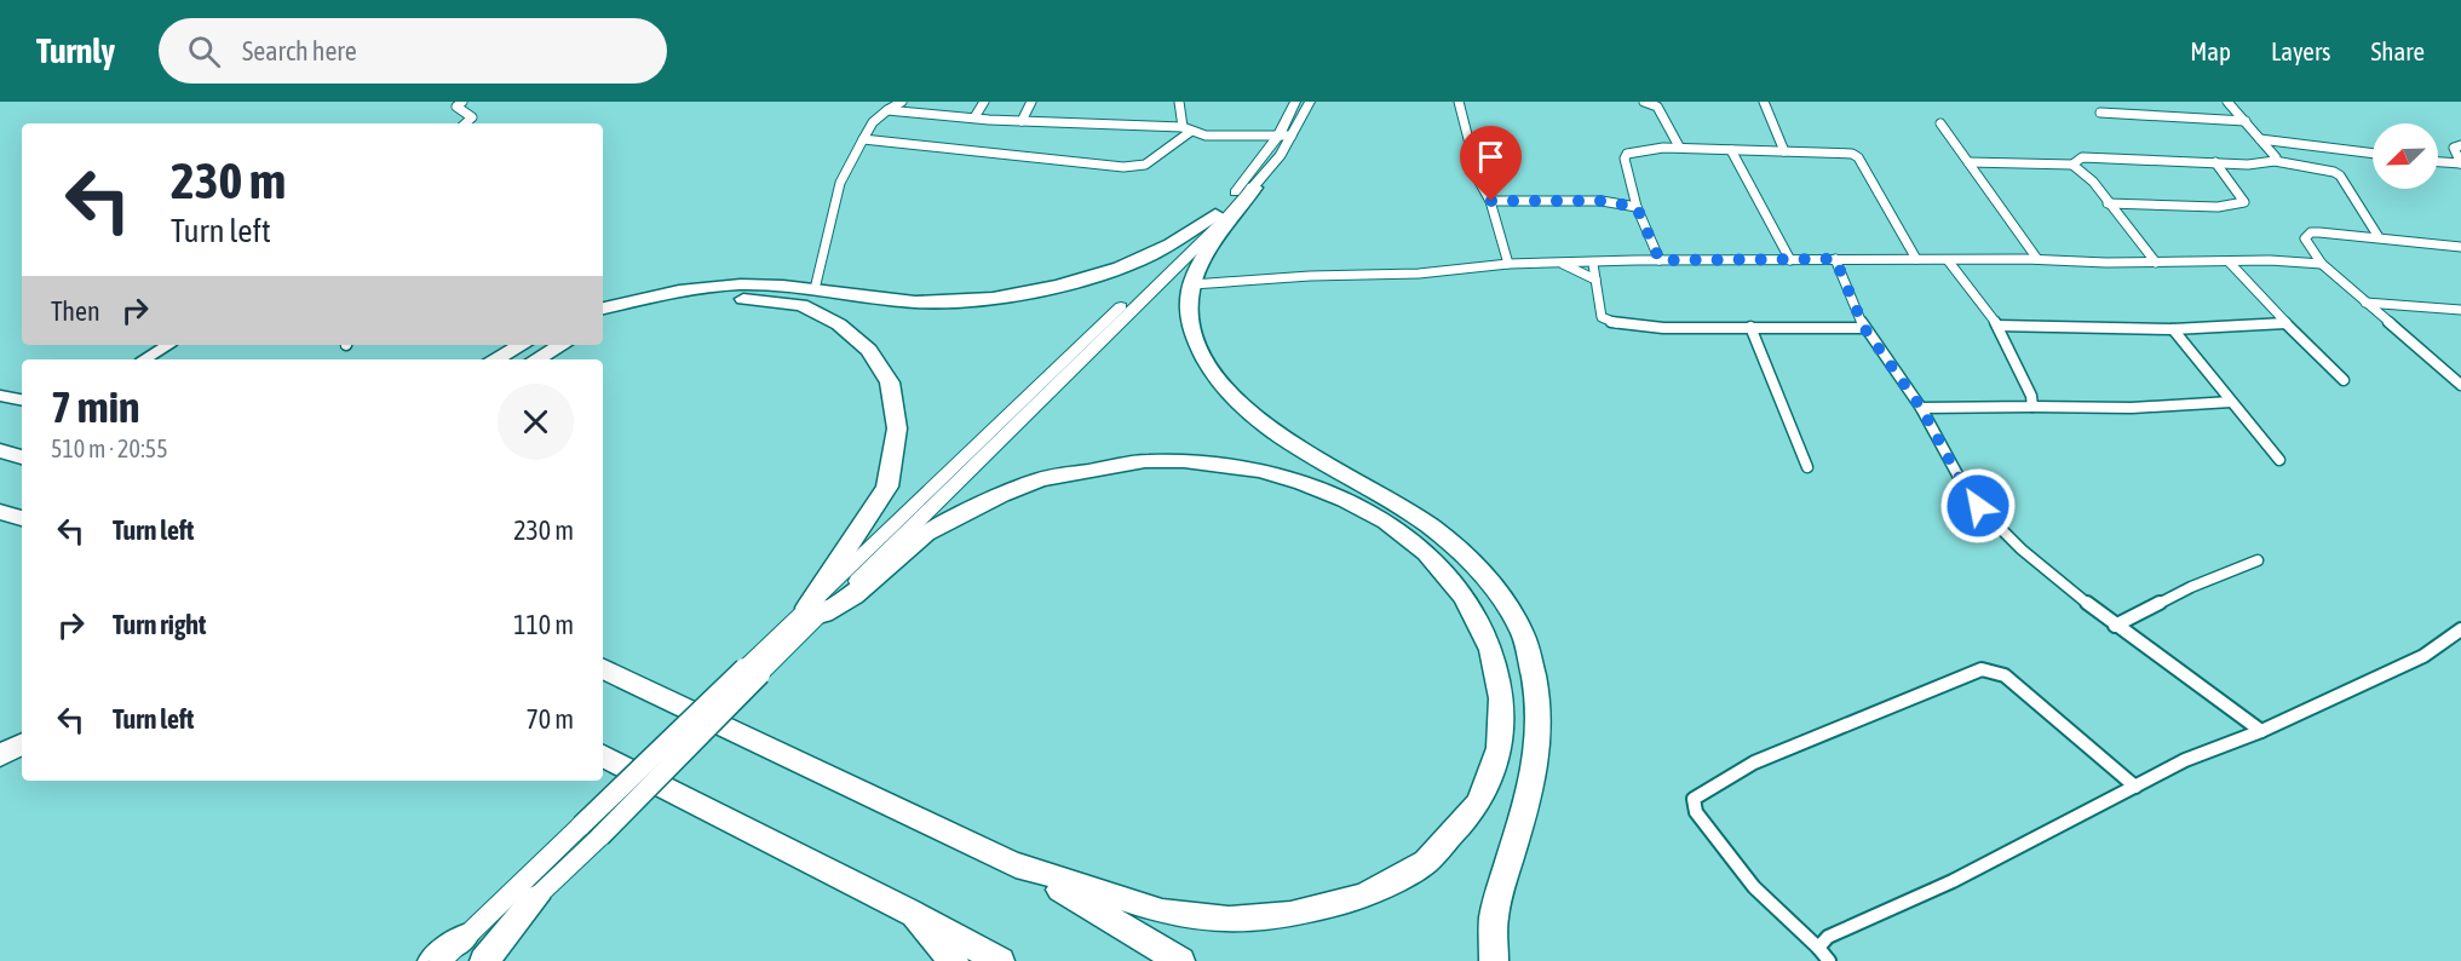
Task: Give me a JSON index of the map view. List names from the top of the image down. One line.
{"north":"bottom left","page":{"header":"Turnly","search":"Search here","nav":["Map","Layers","Share"],"turn":["230 m","Turn left"],"then":"Then","heading":["7 min","510 m · 20:55"],"list":[{"name":"Turn left","value":"230 m"},{"name":"Turn right","value":"110 m"},{"name":"Turn left","value":"70 m"}]}}
